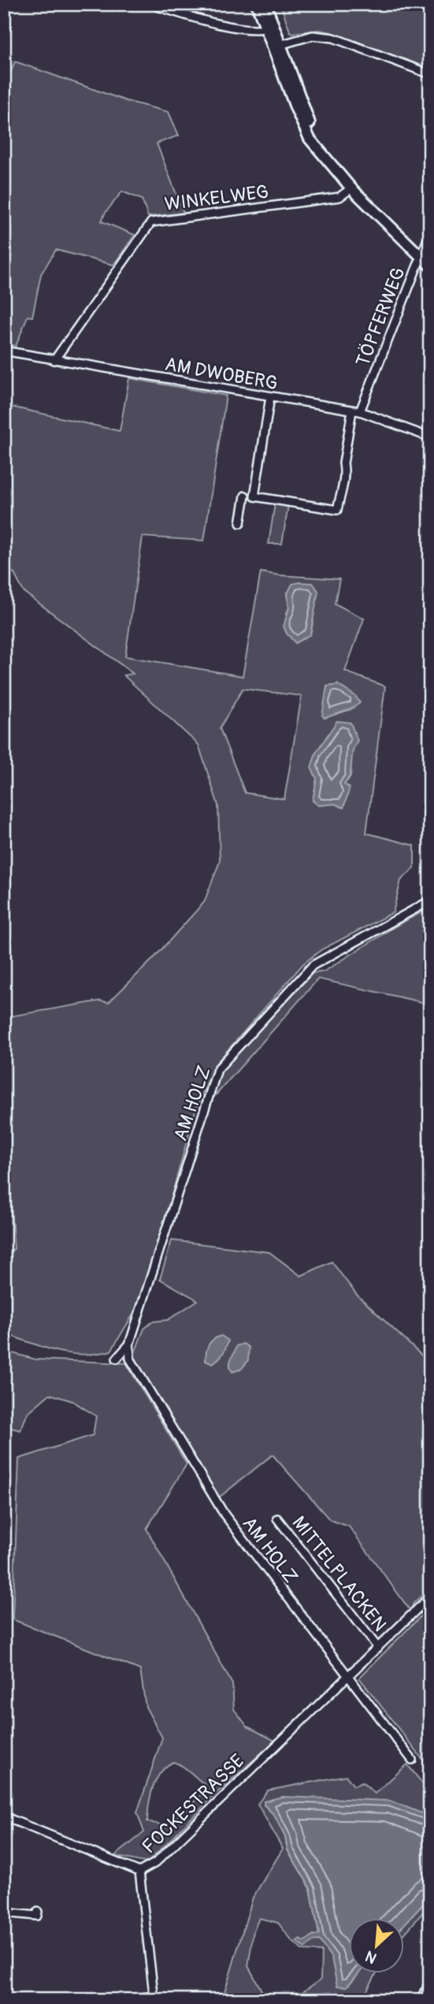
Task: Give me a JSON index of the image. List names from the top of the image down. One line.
{"streets":{"street":["WINKELWEG","TÖPFERWEG","AM DWOBERG","AM HOLZ","MITTELPLACKEN","FOCKESTRASSE"]},"crossings":[["WINKELWEG","AM DWOBERG"],["TÖPFERWEG","AM DWOBERG"],["AM HOLZ","FOCKESTRASSE"],["MITTELPLACKEN","FOCKESTRASSE"]],"north":"bottom left"}
